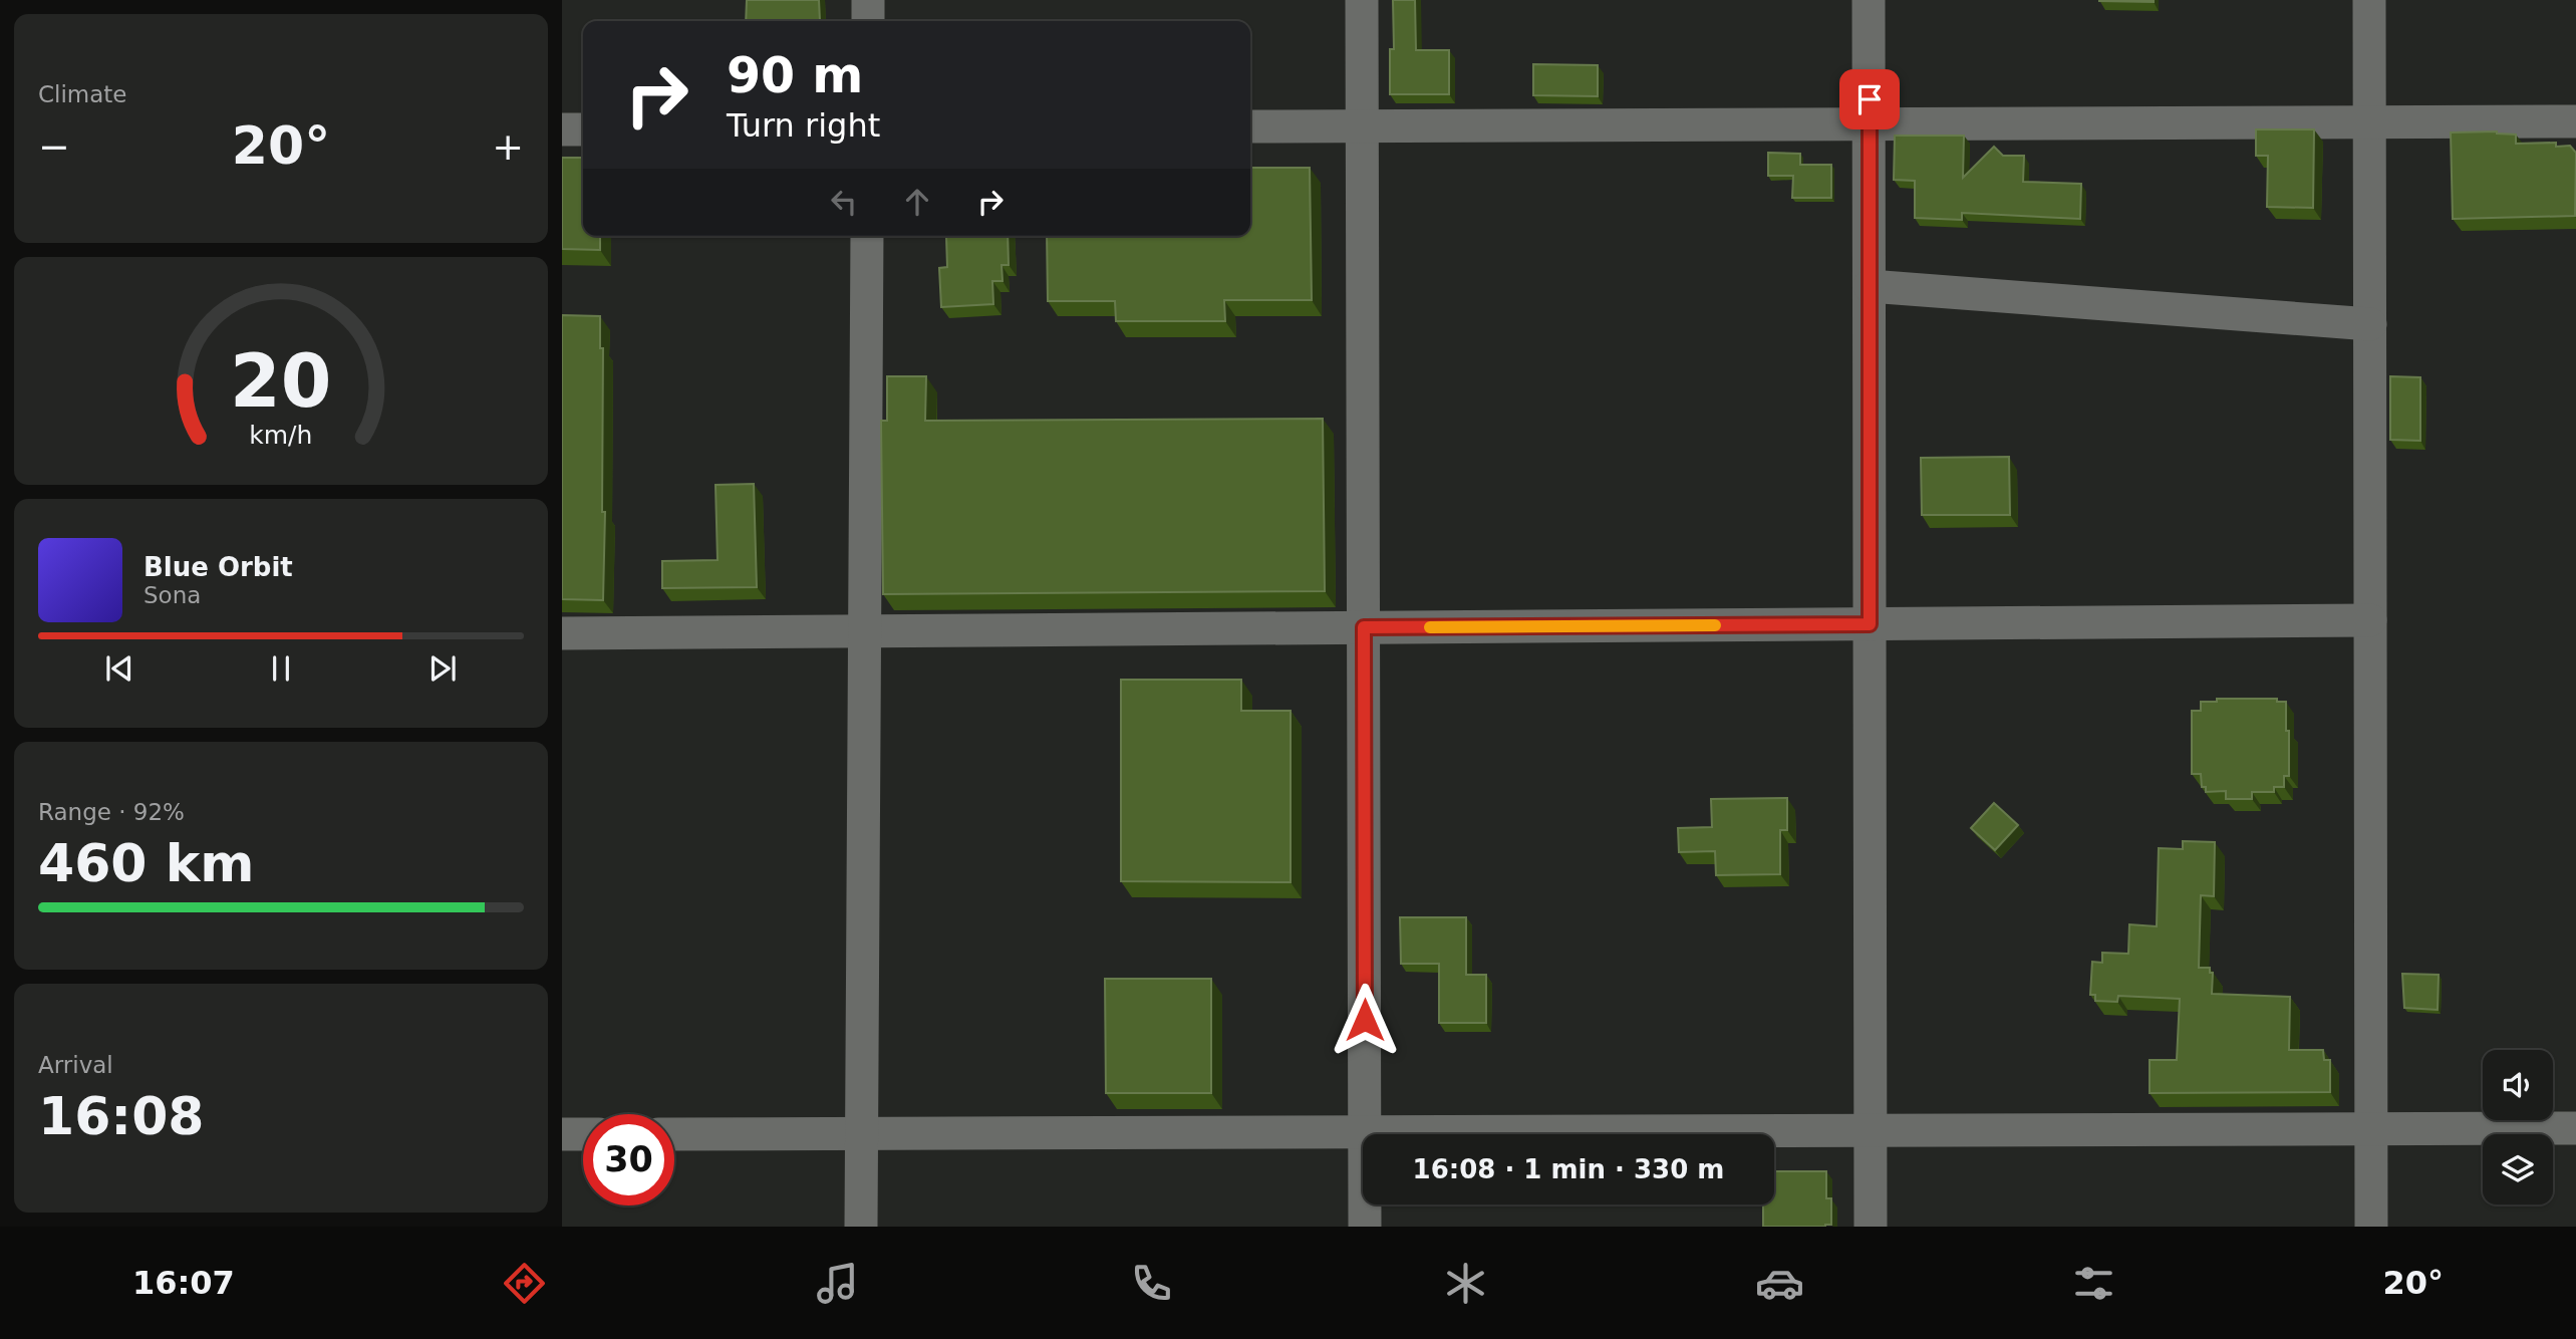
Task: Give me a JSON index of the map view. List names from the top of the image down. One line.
{"page":{"tile":["Climate",["Range · 92%","460 km"],["Arrival","16:08"]],"turn":["90 m","Turn right"],"heat":["−","20°","+"],"song":["Blue Orbit","Sona"],"limit":"30","trip":"16:08 · 1 min · 330 m","tabs":["16:07","20°"],"gauge":["20","km/h"]}}
